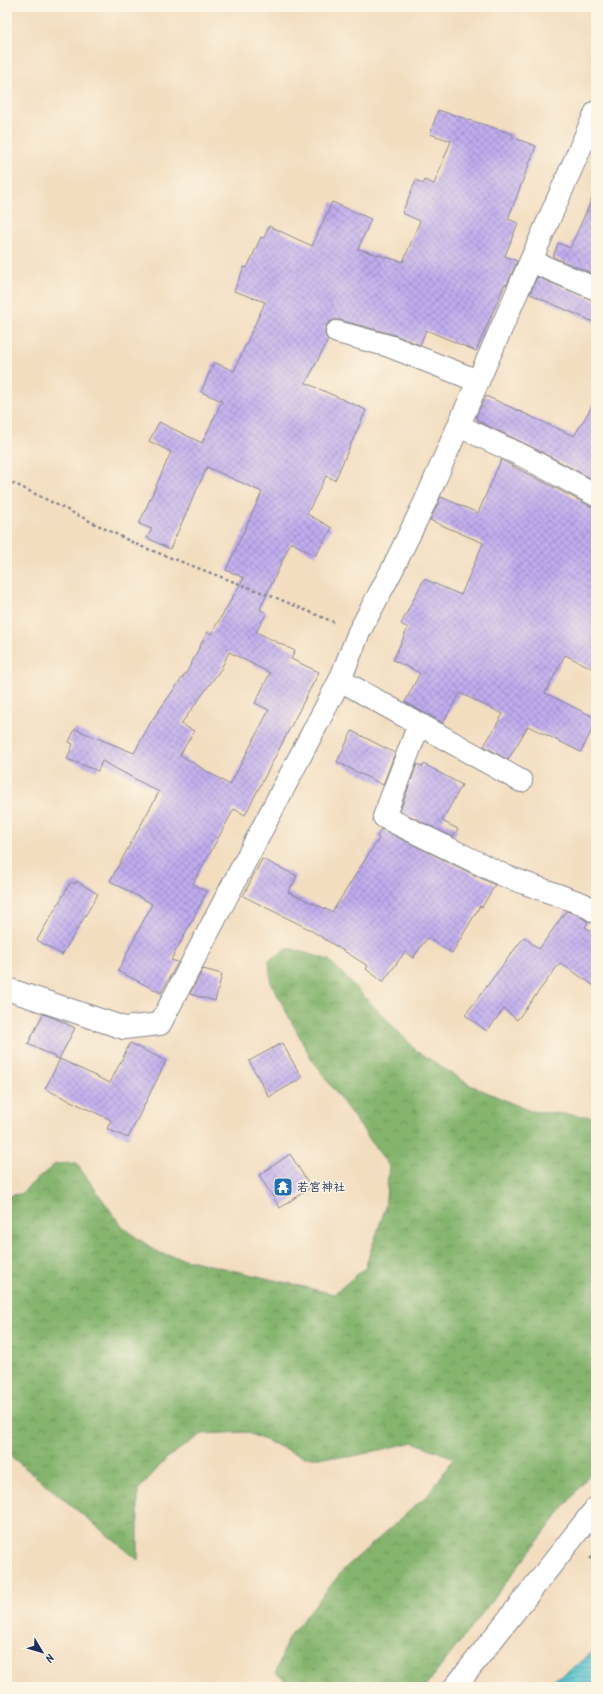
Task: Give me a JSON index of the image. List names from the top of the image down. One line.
{"places":{"temple":["若宮神社"]},"north":"bottom right"}
